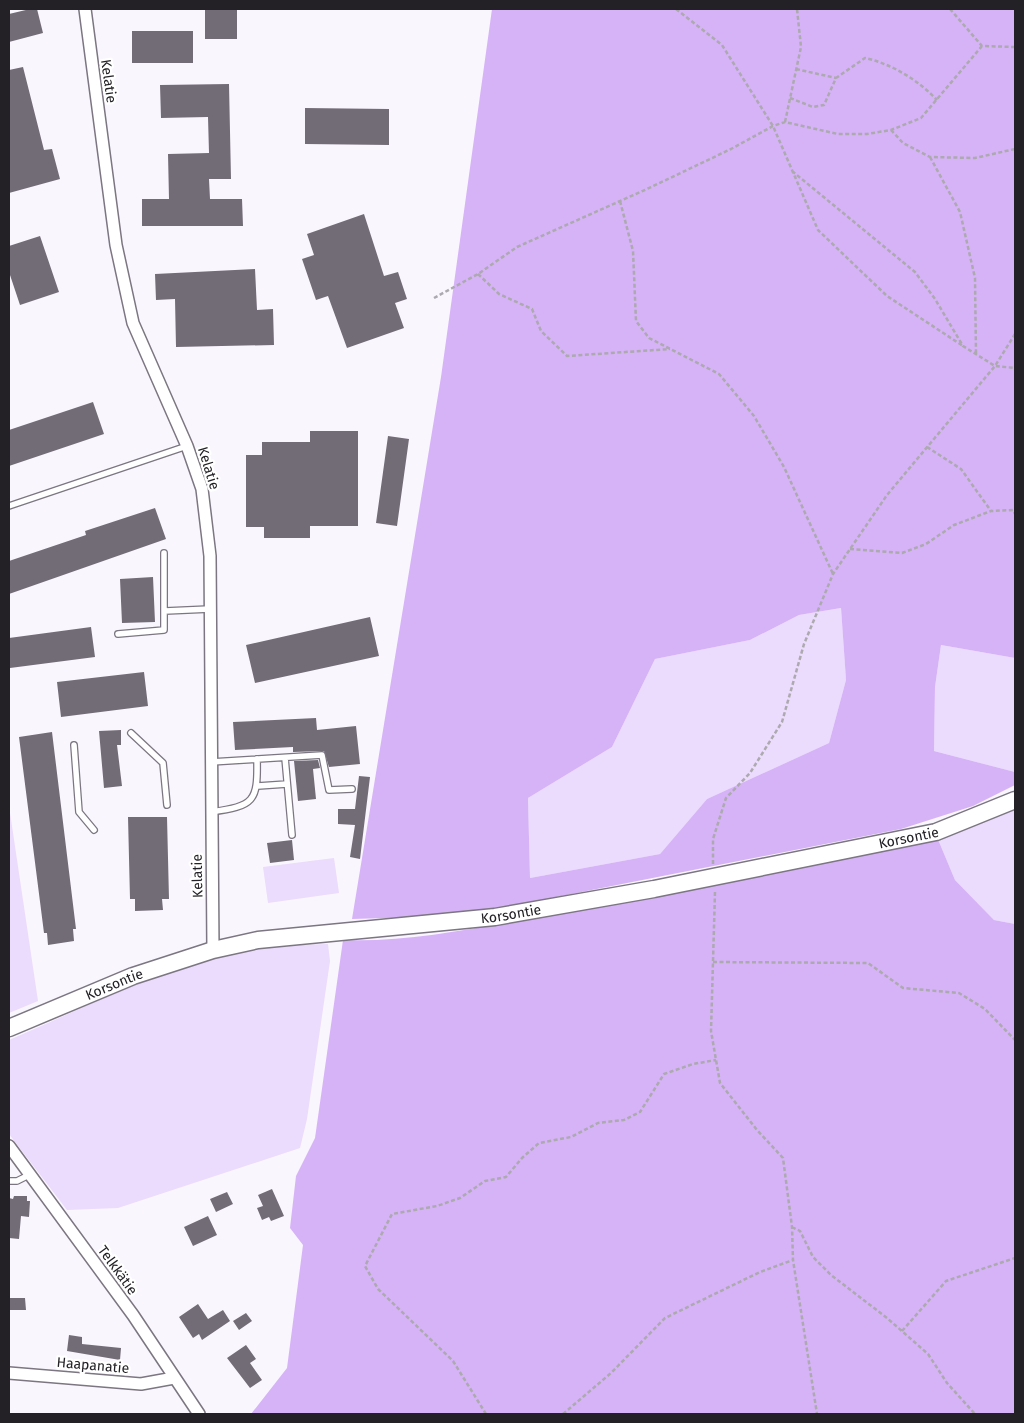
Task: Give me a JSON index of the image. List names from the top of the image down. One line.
{"streets":{"main road":["Korsontie"],"street":["Kelatie","Telkkätie","Haapanatie"]},"crossings":[["Kelatie","Korsontie"],["Telkkätie","Haapanatie"]]}
